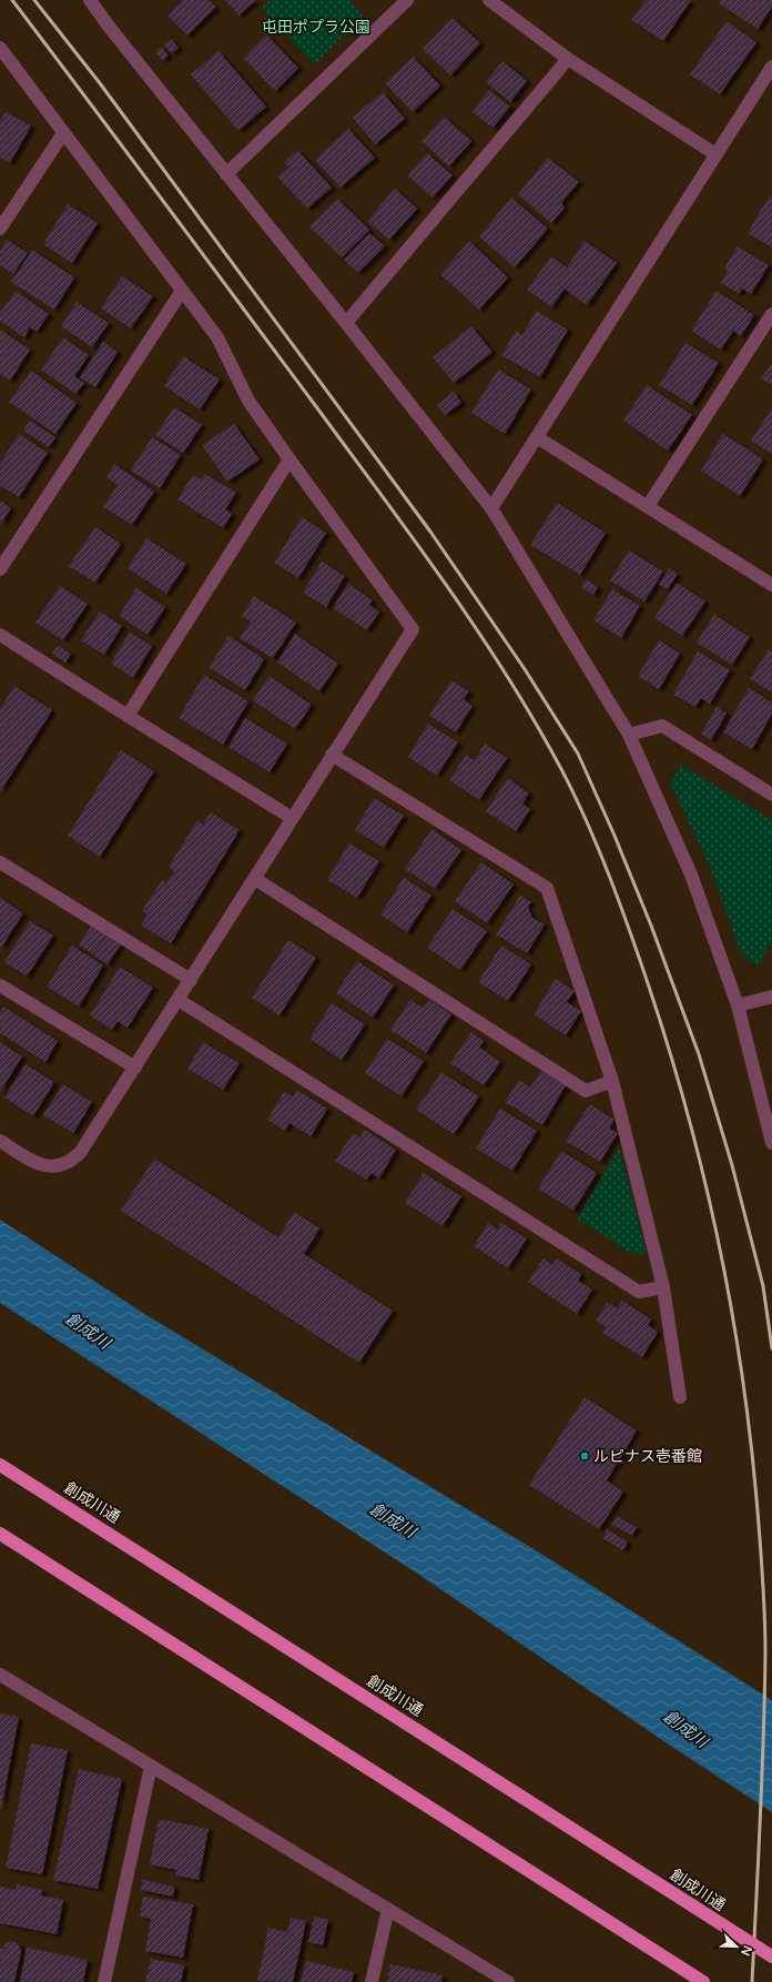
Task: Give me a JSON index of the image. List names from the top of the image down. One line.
{"streets":{"highway":["創成川通"]},"water":["創成川"],"parks":["屯田ポプラ公園"],"places":["ルピナス壱番館"],"north":"bottom right"}
